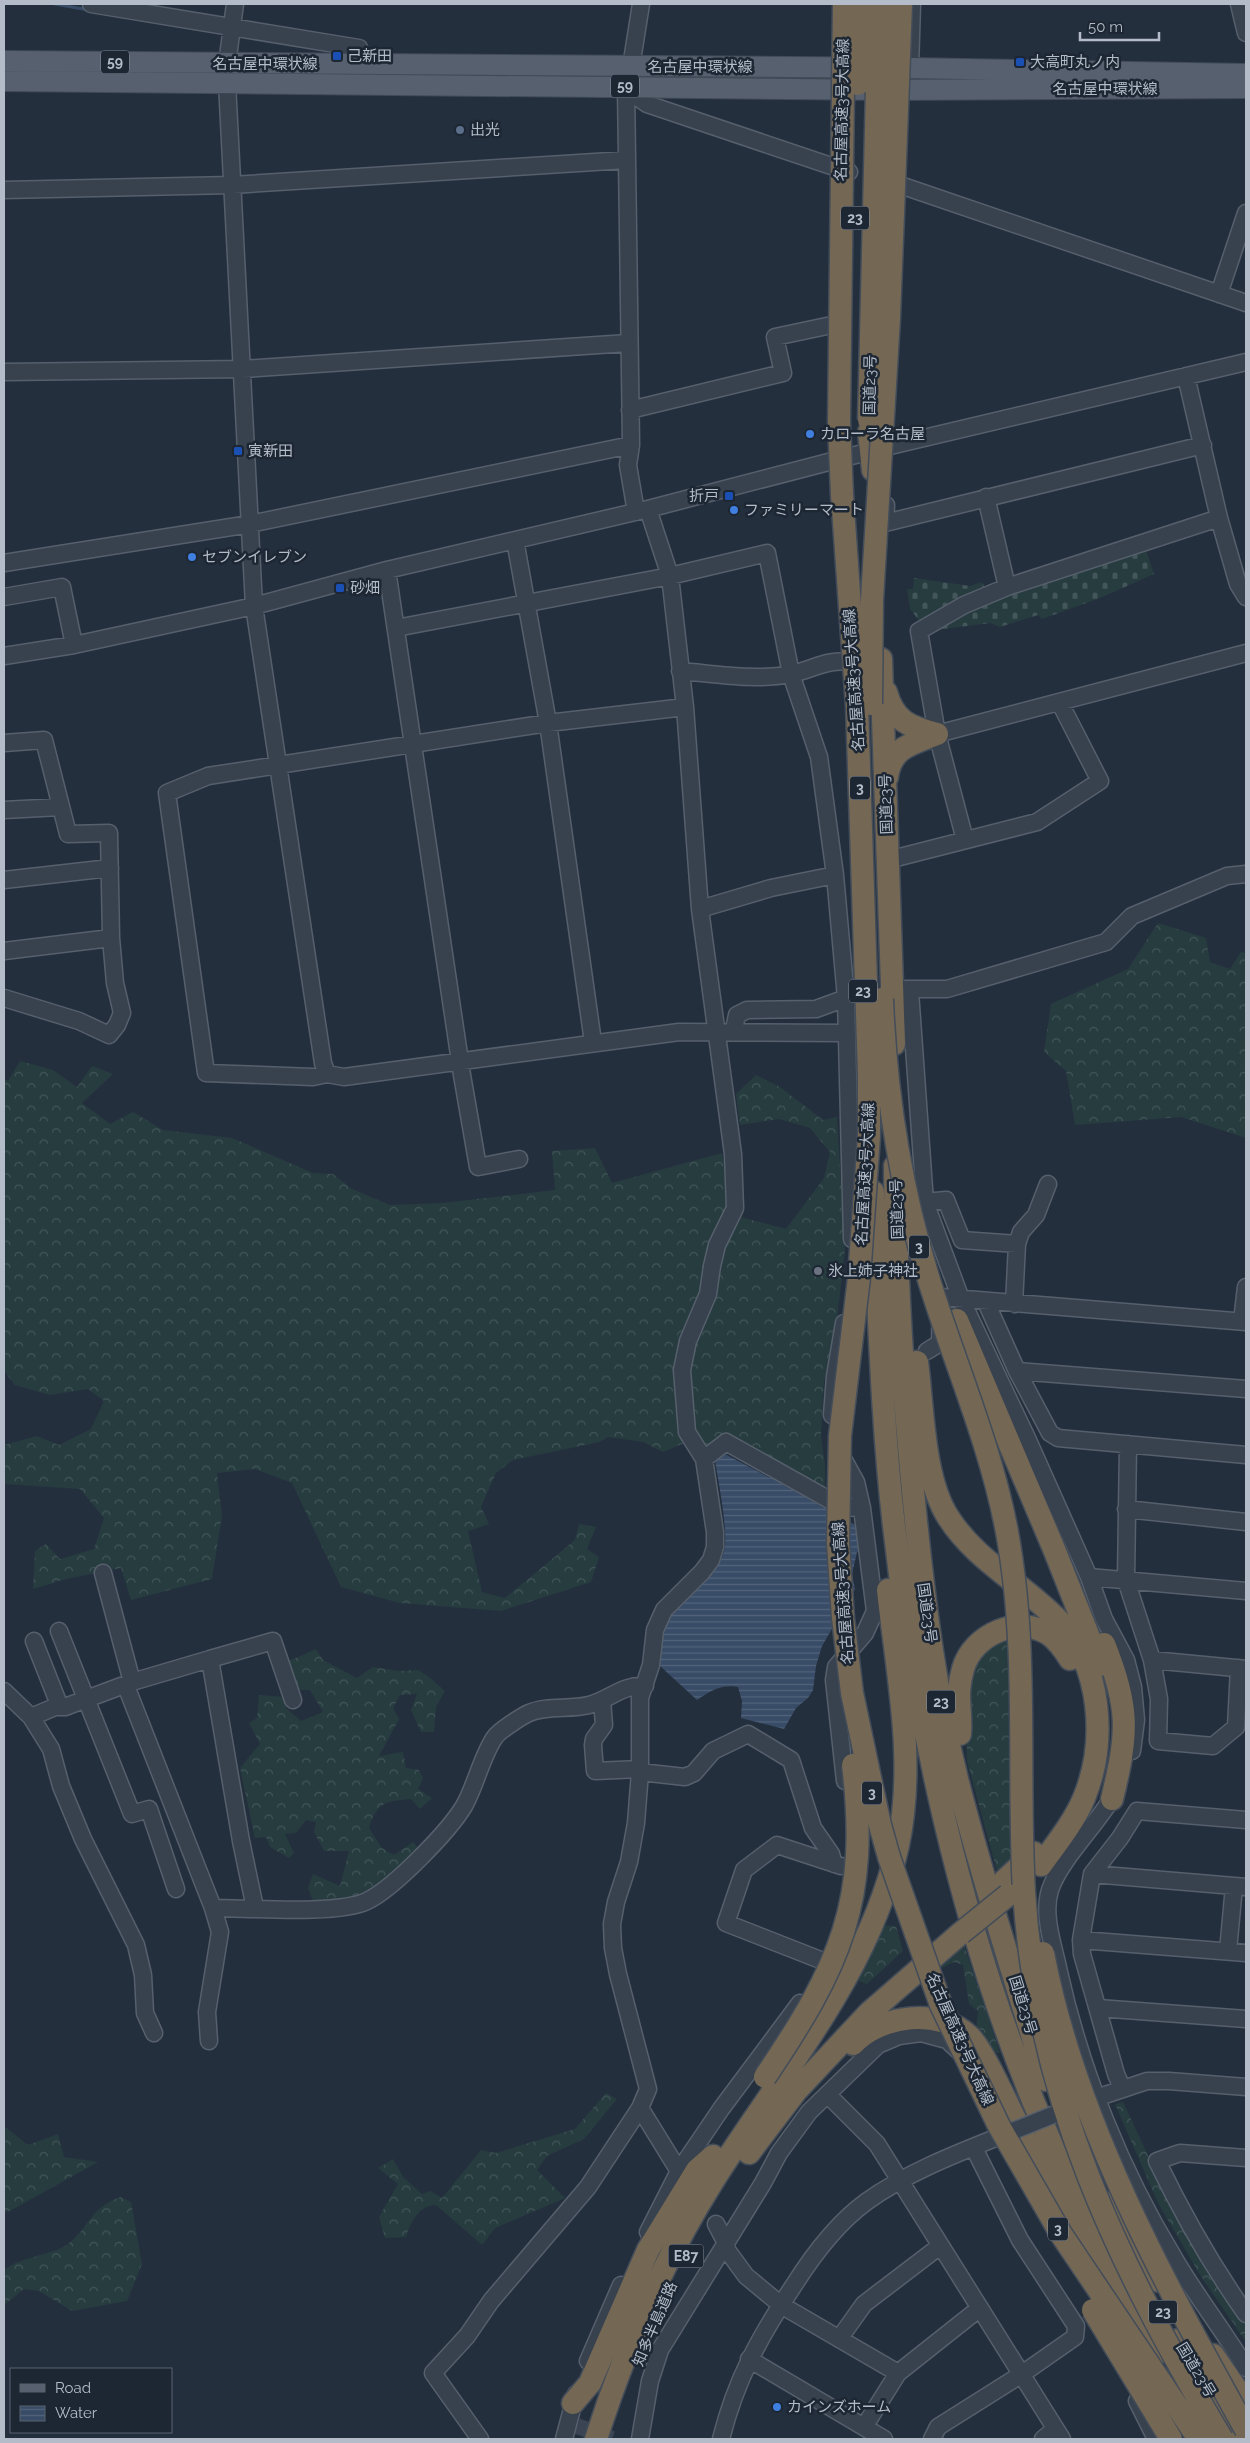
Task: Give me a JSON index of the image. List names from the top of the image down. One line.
{"streets":{"highway":["名古屋高速3号大高線","23","国道23号","3","E87","知多半島道路"],"main road":["59","名古屋中環状線"]},"crossings":[["名古屋中環状線","23"],["名古屋高速3号大高線","国道23号"],["23","国道23号"],["E87","知多半島道路"]],"places":{"transit":["己新田","大高町丸ノ内","寅新田","折戸","砂畑"],"other":["出光","カローラ名古屋","ファミリーマート","セブンイレブン","氷上姉子神社","カインズホーム"]},"legend":["Road","Water"],"scale_bar":"50 m"}
